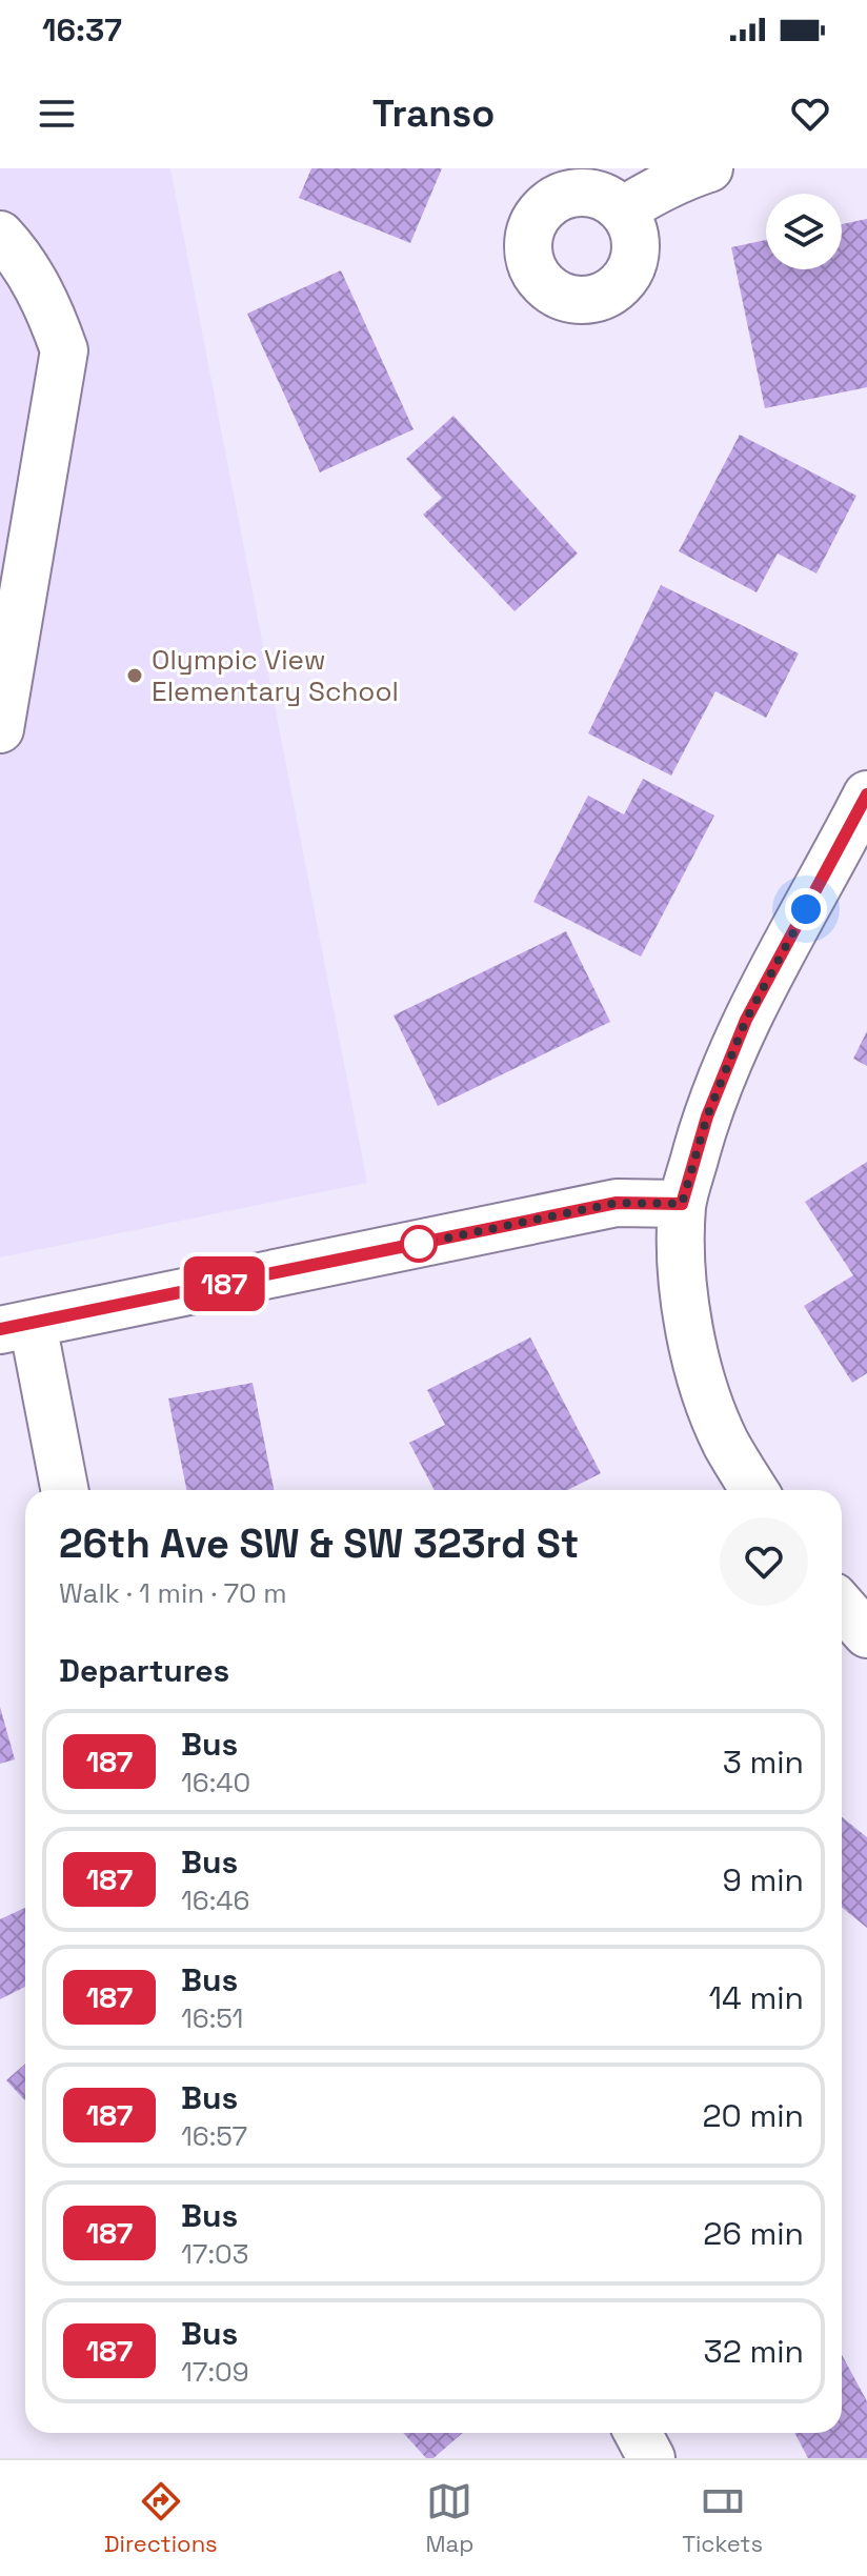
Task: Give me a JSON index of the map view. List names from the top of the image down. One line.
{"places":["Olympic View Elementary School"],"lines":["bus line 187"],"page":{"status":"16:37","header":"Transo","on_map":"187","heading":[["26th Ave SW & SW 323rd St","Walk · 1 min · 70 m"],"Departures"],"list":[{"mark":"187","name":"Bus","note":"16:40","value":"3 min"},{"mark":"187","name":"Bus","note":"16:46","value":"9 min"},{"mark":"187","name":"Bus","note":"16:51","value":"14 min"},{"mark":"187","name":"Bus","note":"16:57","value":"20 min"},{"mark":"187","name":"Bus","note":"17:03","value":"26 min"},{"mark":"187","name":"Bus","note":"17:09","value":"32 min"}],"tabs":["Directions","Map","Tickets"]}}
